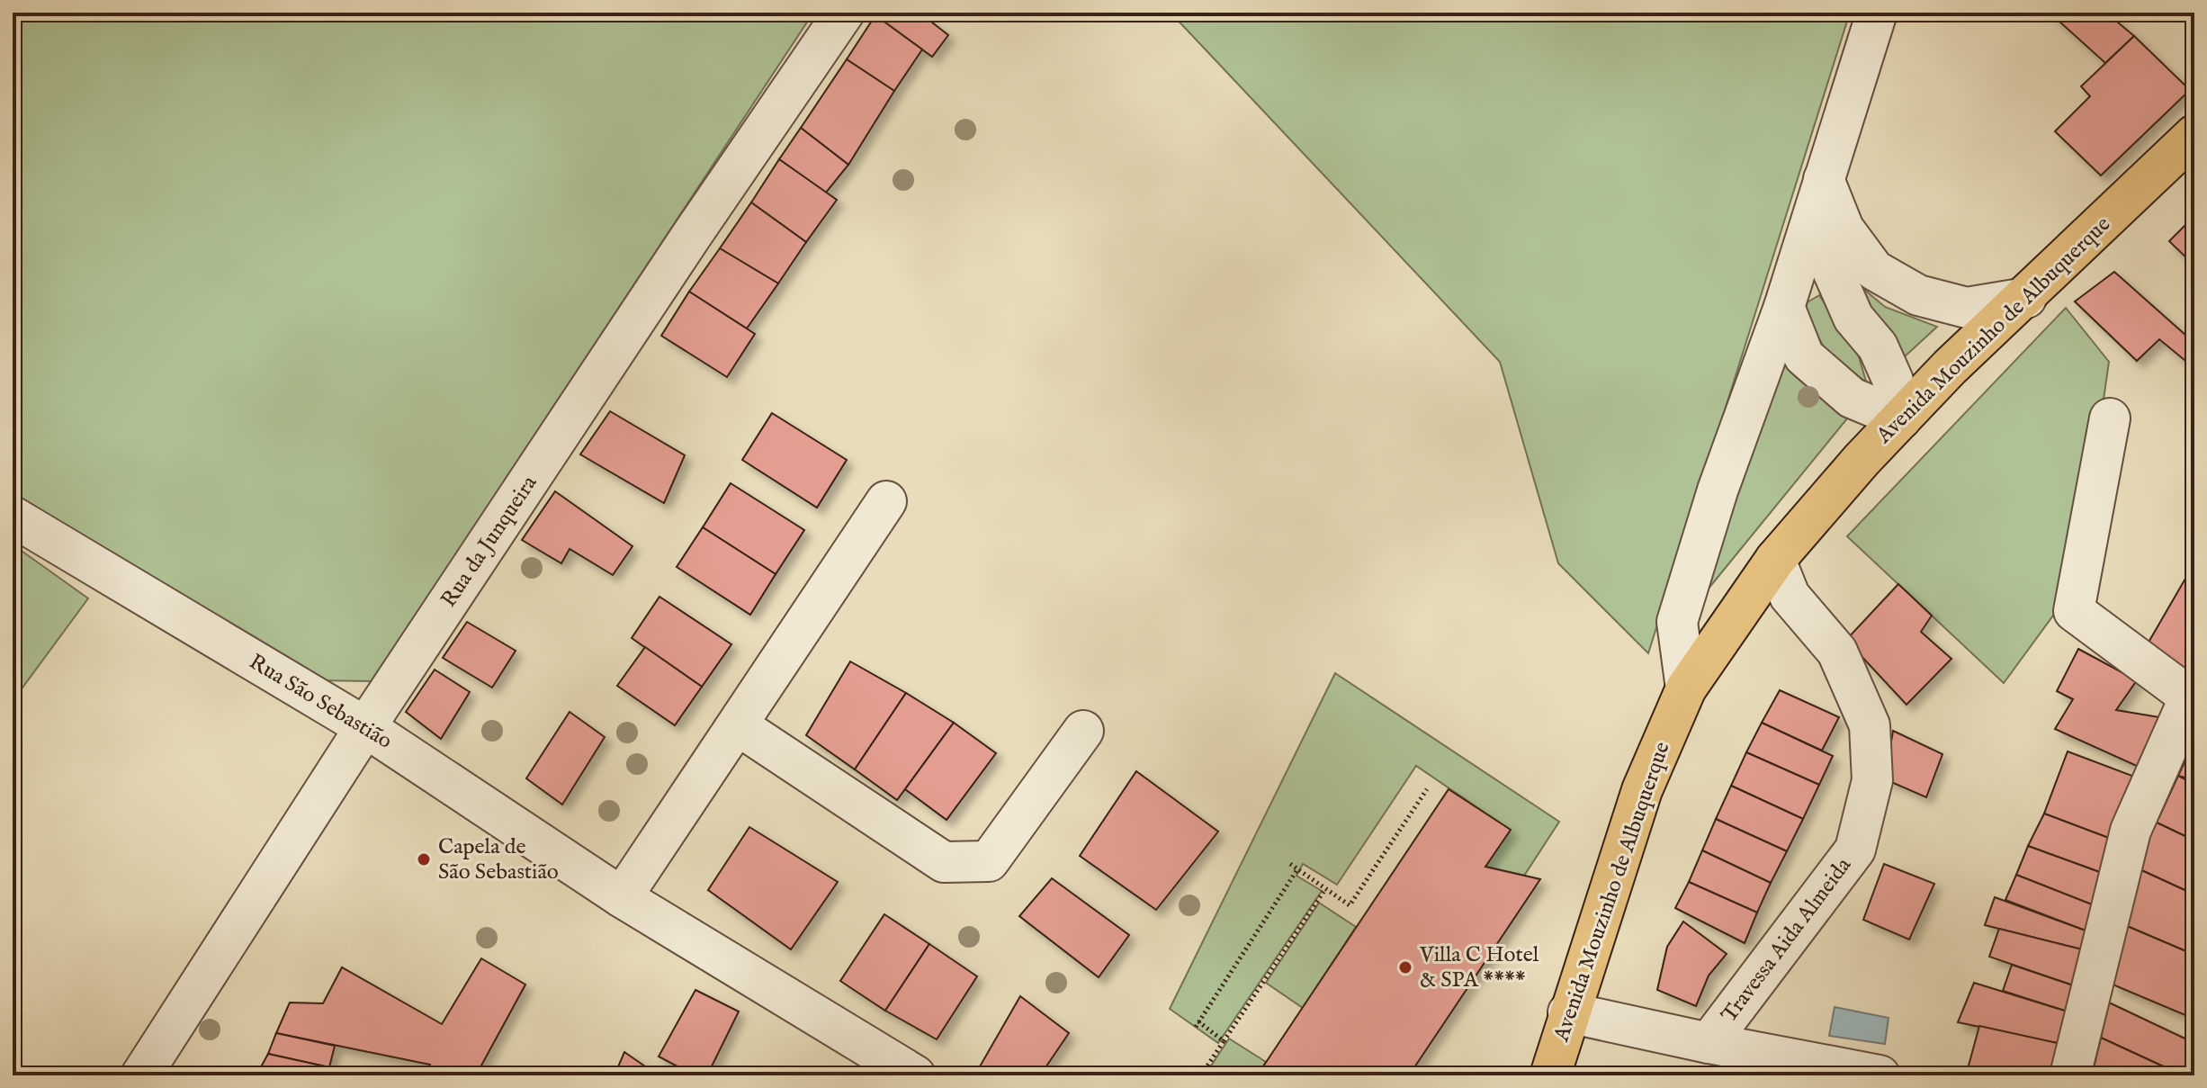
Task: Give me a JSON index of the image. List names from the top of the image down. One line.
{"streets":{"main road":["Avenida Mouzinho de Albuquerque"],"street":["Rua da Junqueira","Rua São Sebastião","Travessa Aida Almeida"]},"crossings":[["Avenida Mouzinho de Albuquerque","Travessa Aida Almeida"],["Rua da Junqueira","Rua São Sebastião"]],"places":["Capela de São Sebastião","Villa C Hotel & SPA ****"]}
